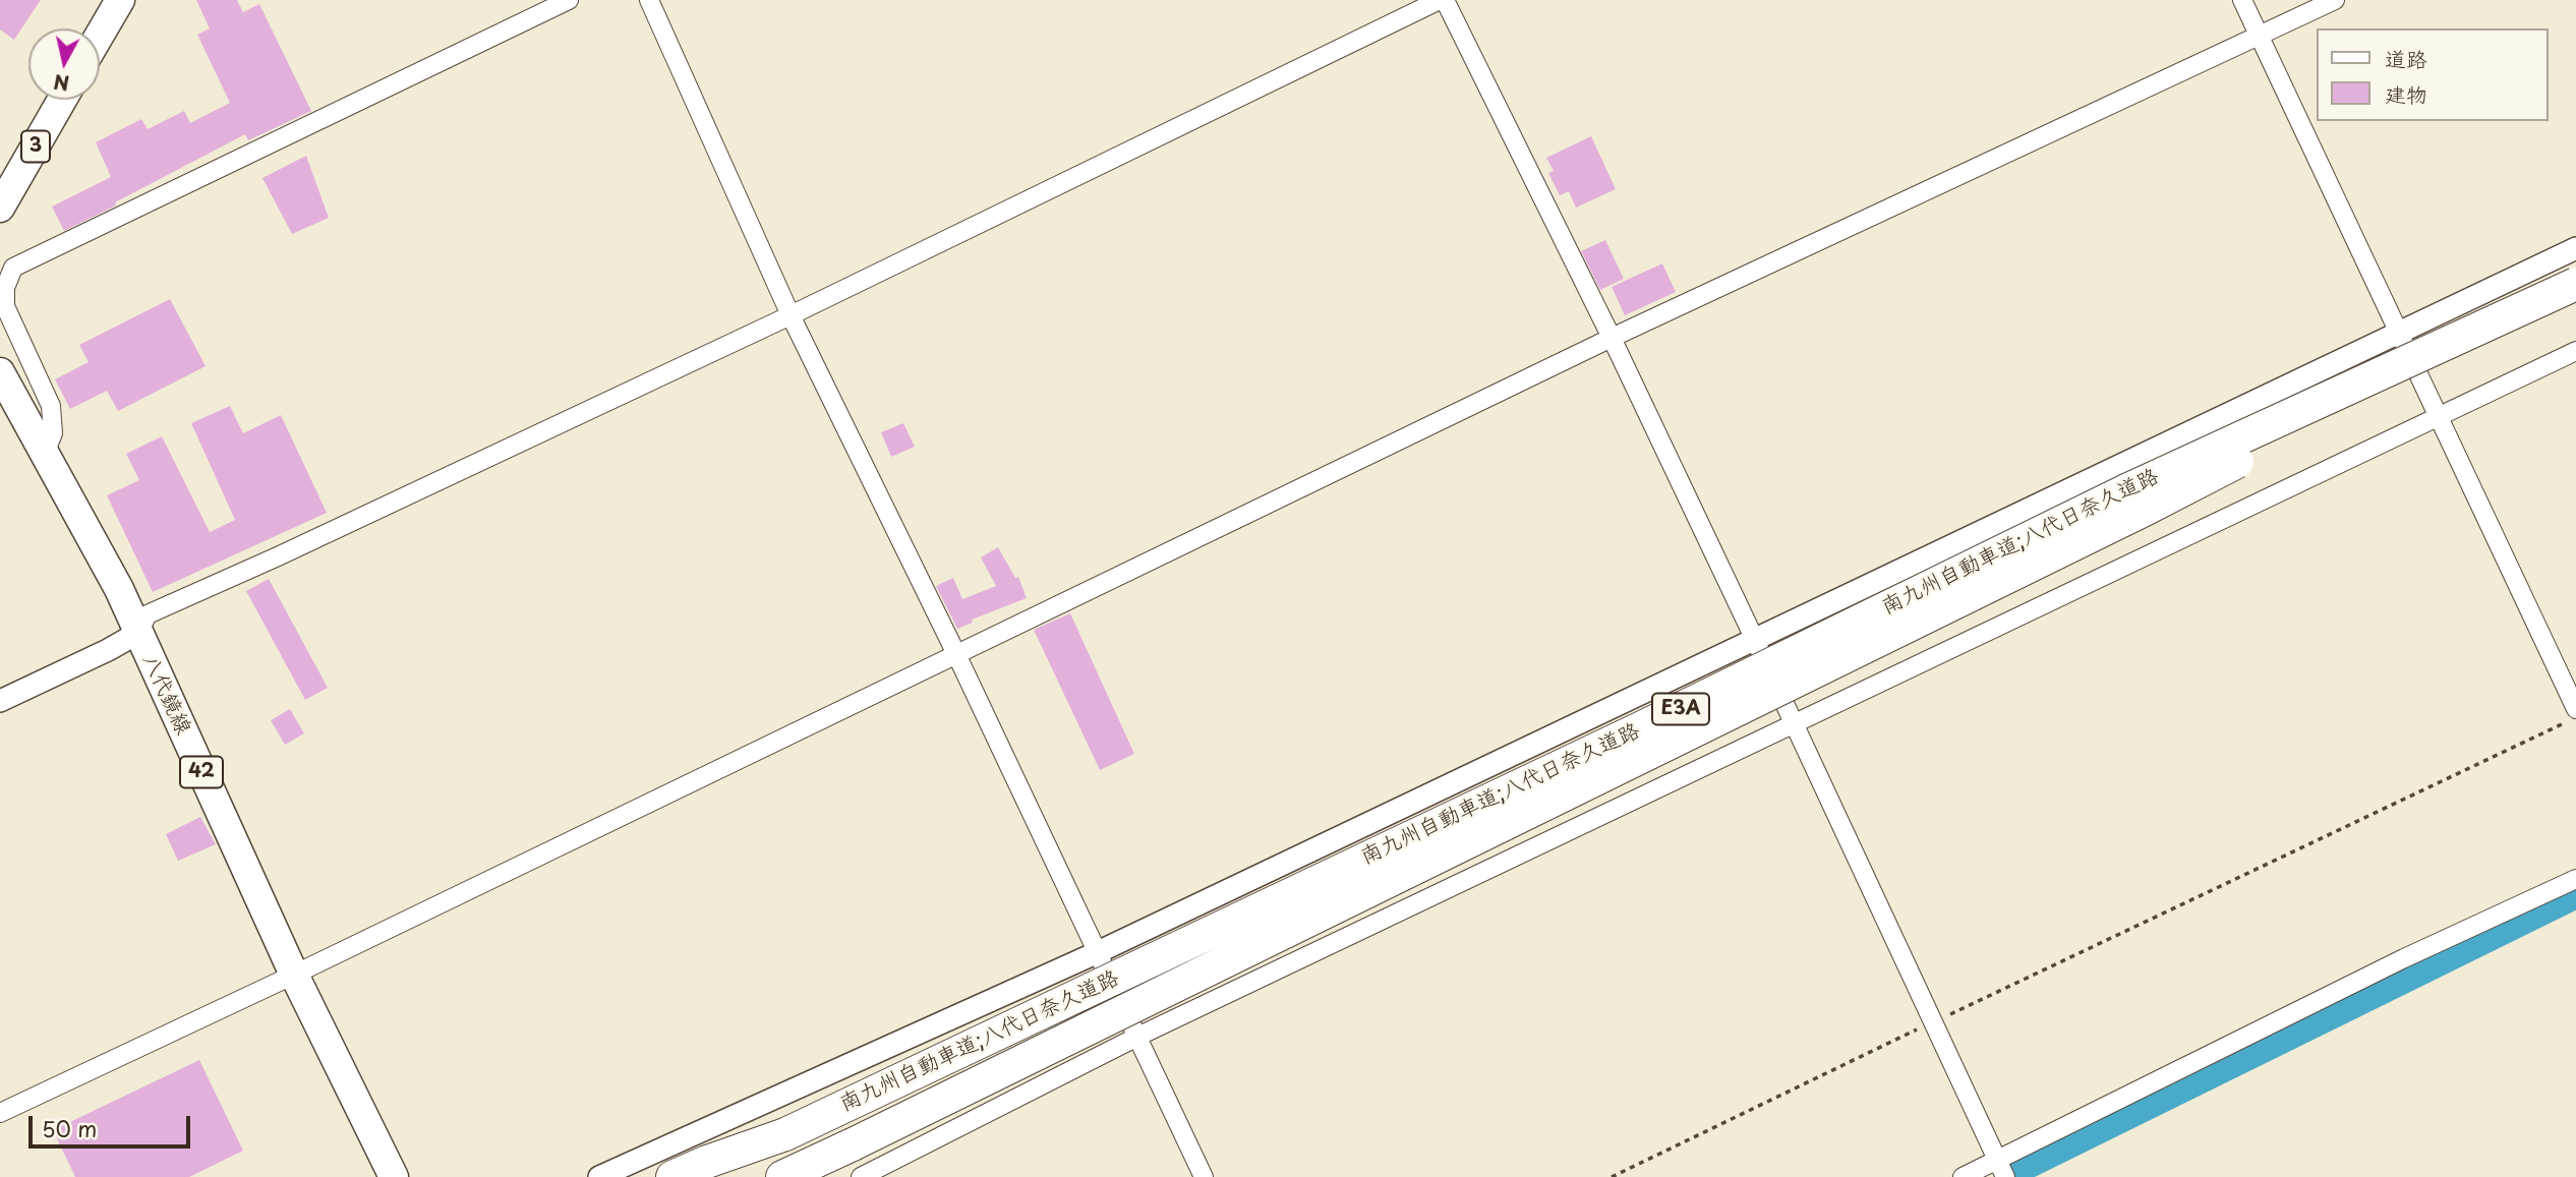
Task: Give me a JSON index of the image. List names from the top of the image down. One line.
{"streets":{"highway":["南九州自動車道;八代日奈久道路","E3A"],"main road":["3","八代鏡線","42"]},"legend":["道路","建物"],"scale_bar":"50 m","north":"bottom"}
